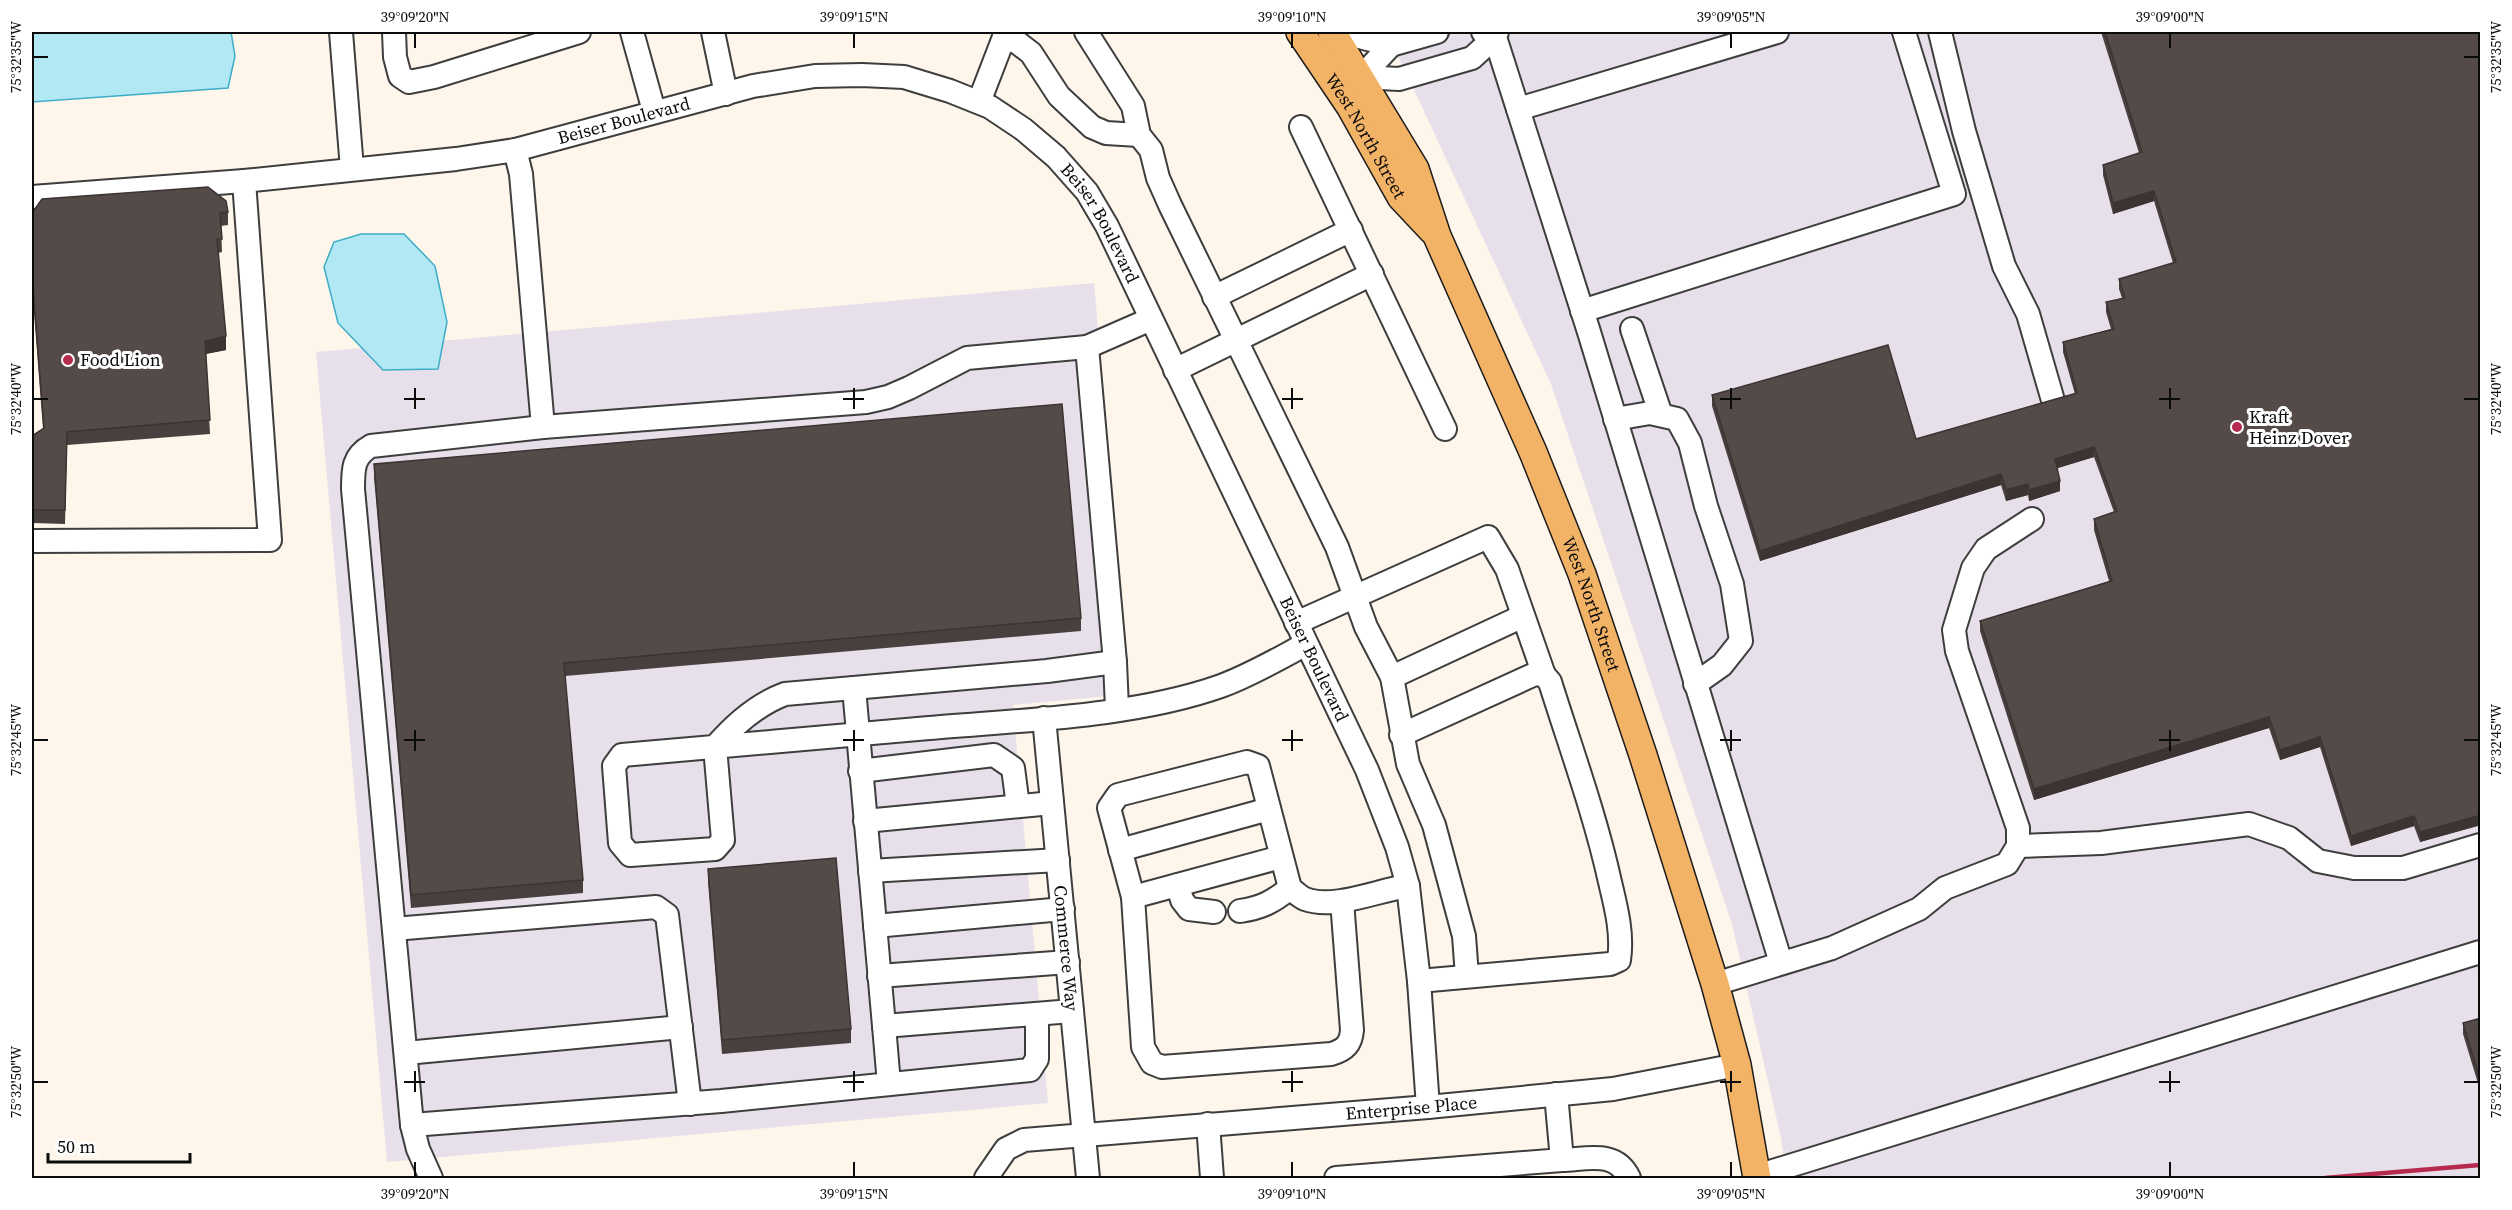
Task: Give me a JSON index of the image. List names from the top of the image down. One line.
{"streets":{"main road":["West North Street"],"street":["Beiser Boulevard","Commerce Way","Enterprise Place"]},"crossings":[["Beiser Boulevard","Enterprise Place"],["West North Street","Enterprise Place"],["Commerce Way","Enterprise Place"]],"places":["Food Lion","Kraft Heinz Dover"],"scale_bar":"50 m","coordinates":["39°09'20\"N","39°09'15\"N","39°09'10\"N","39°09'05\"N","39°09'00\"N","75°32'35\"W","75°32'40\"W","75°32'45\"W","75°32'50\"W"]}
